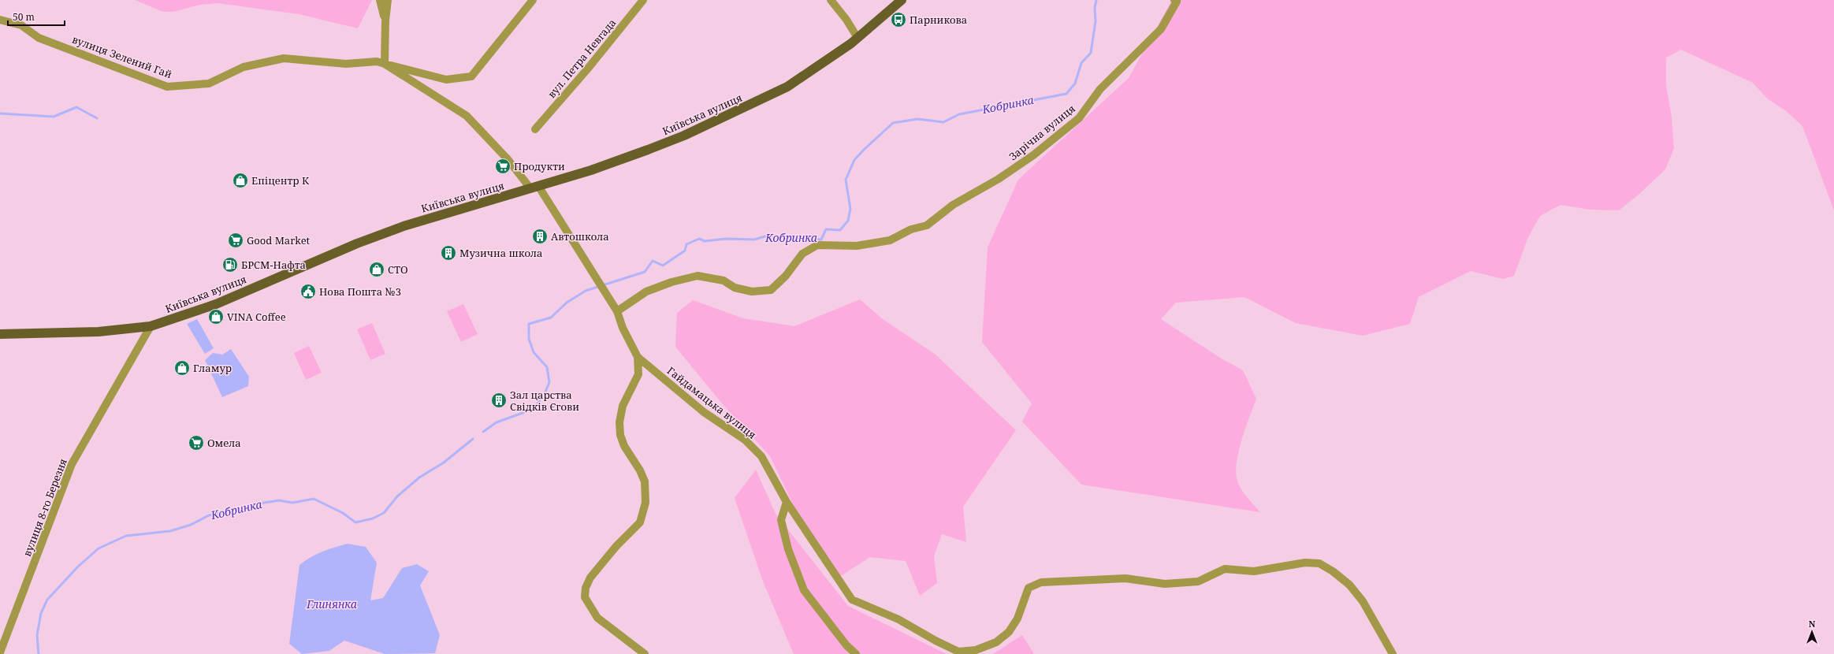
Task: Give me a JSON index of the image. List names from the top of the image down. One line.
{"streets":{"main road":["Київська вулиця"],"street":["вулиця Зелений Гай","вул. Петра Невгада","Зарічна вулиця","Гайдамацька вулиця","вулиця 8-го Березня"]},"crossings":[["вулиця Зелений Гай","Київська вулиця"],["вулиця Зелений Гай","Гайдамацька вулиця"],["Київська вулиця","Гайдамацька вулиця"],["Київська вулиця","вулиця 8-го Березня"],["Зарічна вулиця","Гайдамацька вулиця"]],"water":["Кобринка","Глинянка"],"places":{"bus stop":["Парникова"],"supermarket":["Продукти","Good Market","Омела"],"shop":["Епіцентр К","СТО","VINA Coffee","Гламур"],"building":["Автошкола","Музична школа","Зал царства Свідків Єгови"],"fuel station":["БРСМ-Нафта"],"public building":["Нова Пошта №3"]},"scale_bar":"50 m","north":"top"}
